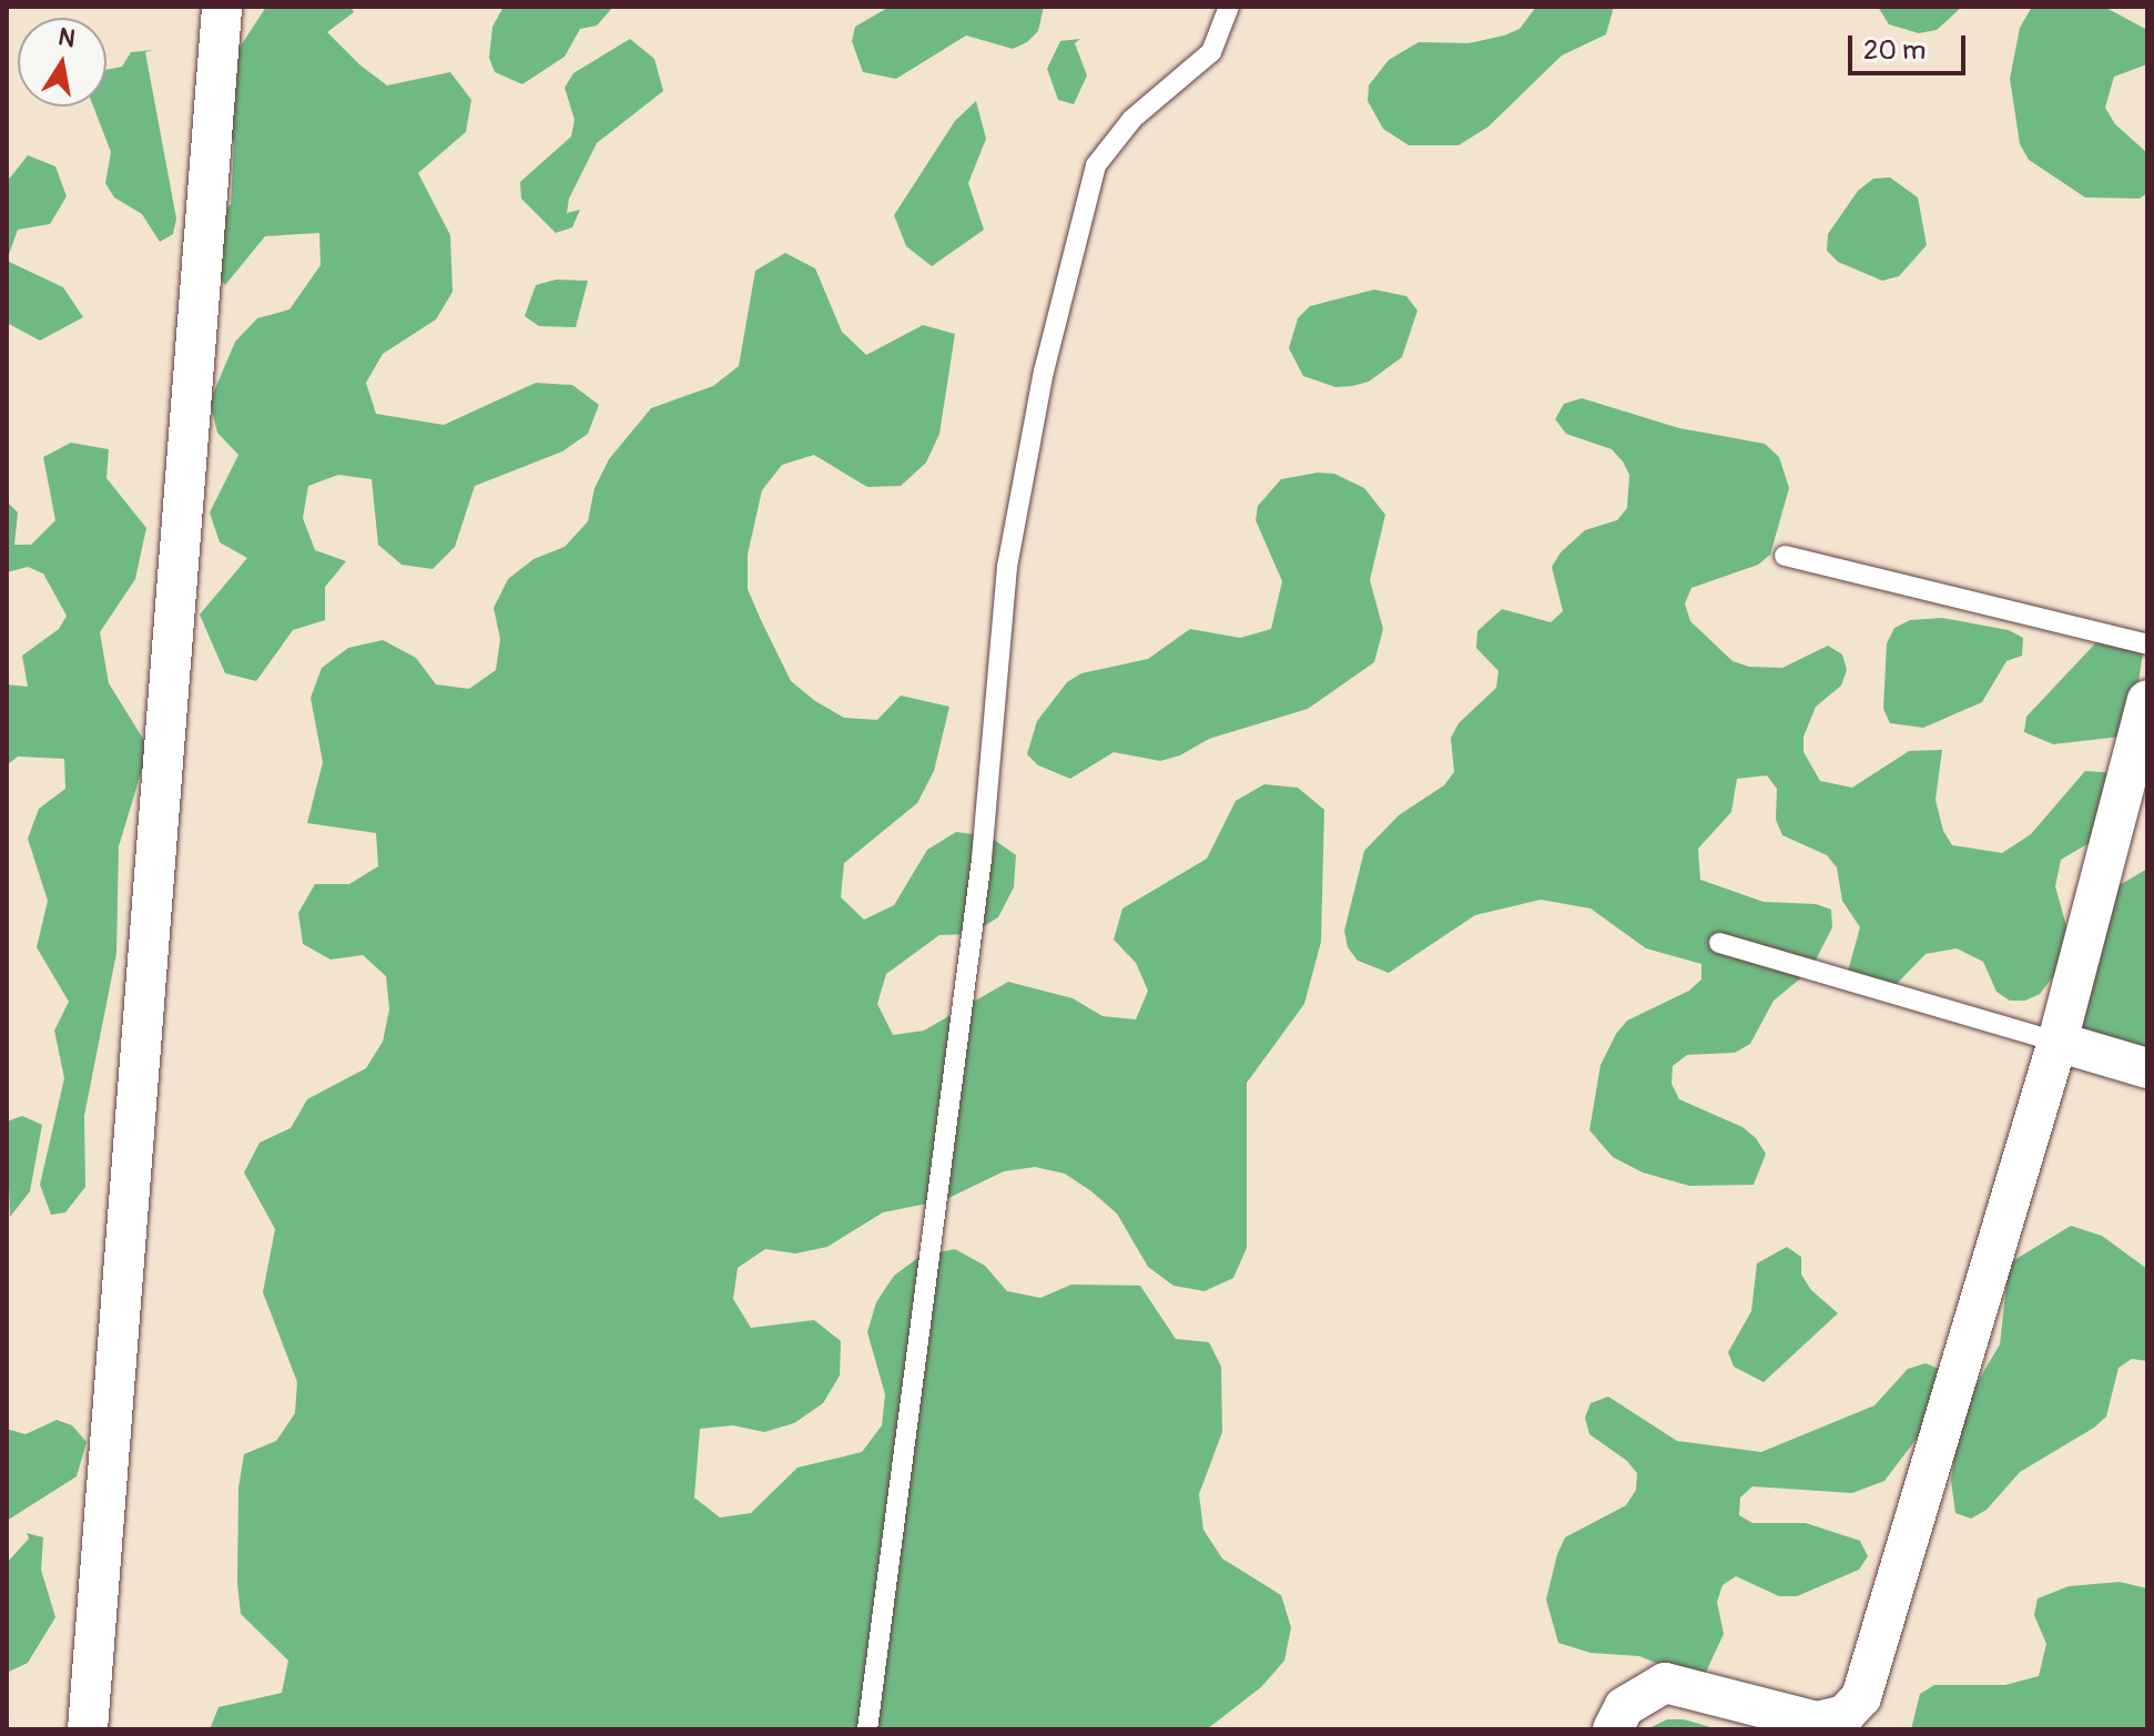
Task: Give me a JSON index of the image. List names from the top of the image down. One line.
{"scale_bar":"20 m","north":"top"}
